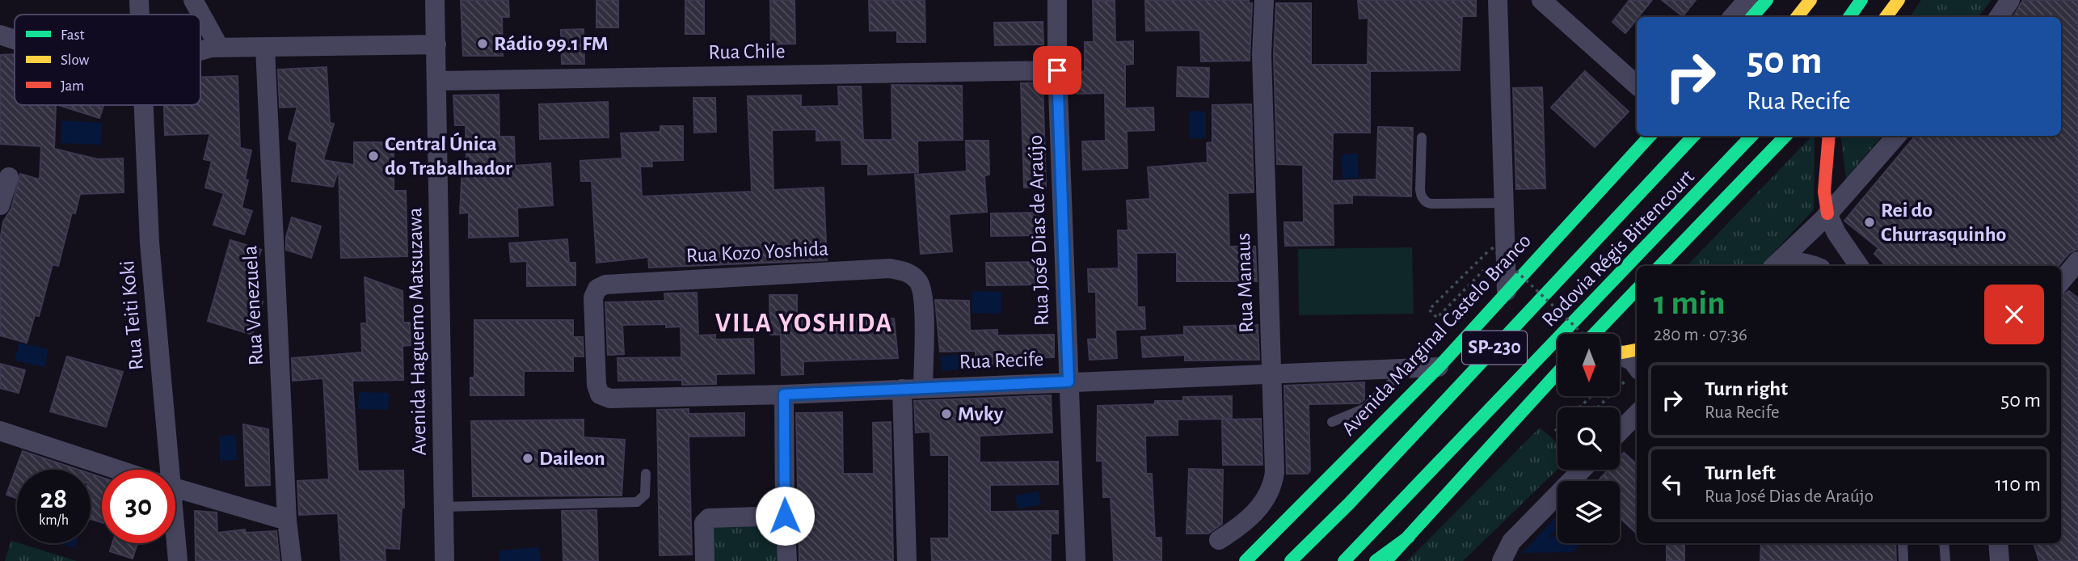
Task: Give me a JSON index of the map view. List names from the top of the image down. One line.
{"streets":{"main road":["Rodovia Régis Bittencourt","Avenida Marginal Castelo Branco","SP-230"],"street":["Rua Chile","Rua José Dias de Araújo","Rua Kozo Yoshida","Rua Manaus","Rua Venezuela","Rua Teiti Koki","Avenida Haguemo Matsuzawa","Rua Recife"]},"crossings":[["Rua Chile","Rua José Dias de Araújo"],["Rua Chile","Avenida Haguemo Matsuzawa"],["Rua José Dias de Araújo","Rua Recife"],["Rua Kozo Yoshida","Rua Recife"],["Rua Manaus","Rua Recife"],["Avenida Marginal Castelo Branco","Rua Recife"]],"districts":["VILA YOSHIDA"],"places":["Rádio 99.1 FM","Central Única do Trabalhador","Rei do Churrasquinho","Mvky","Daileon"],"legend":["Fast","Slow","Jam"],"north":"bottom","page":{"turn":["50 m","Rua Recife"],"heading":["1 min","280 m · 07:36"],"list":[{"name":"Turn right","note":"Rua Recife","value":"50 m"},{"name":"Turn left","note":"Rua José Dias de Araújo","value":"110 m"}],"speed":"28 km/h","limit":"30"}}
